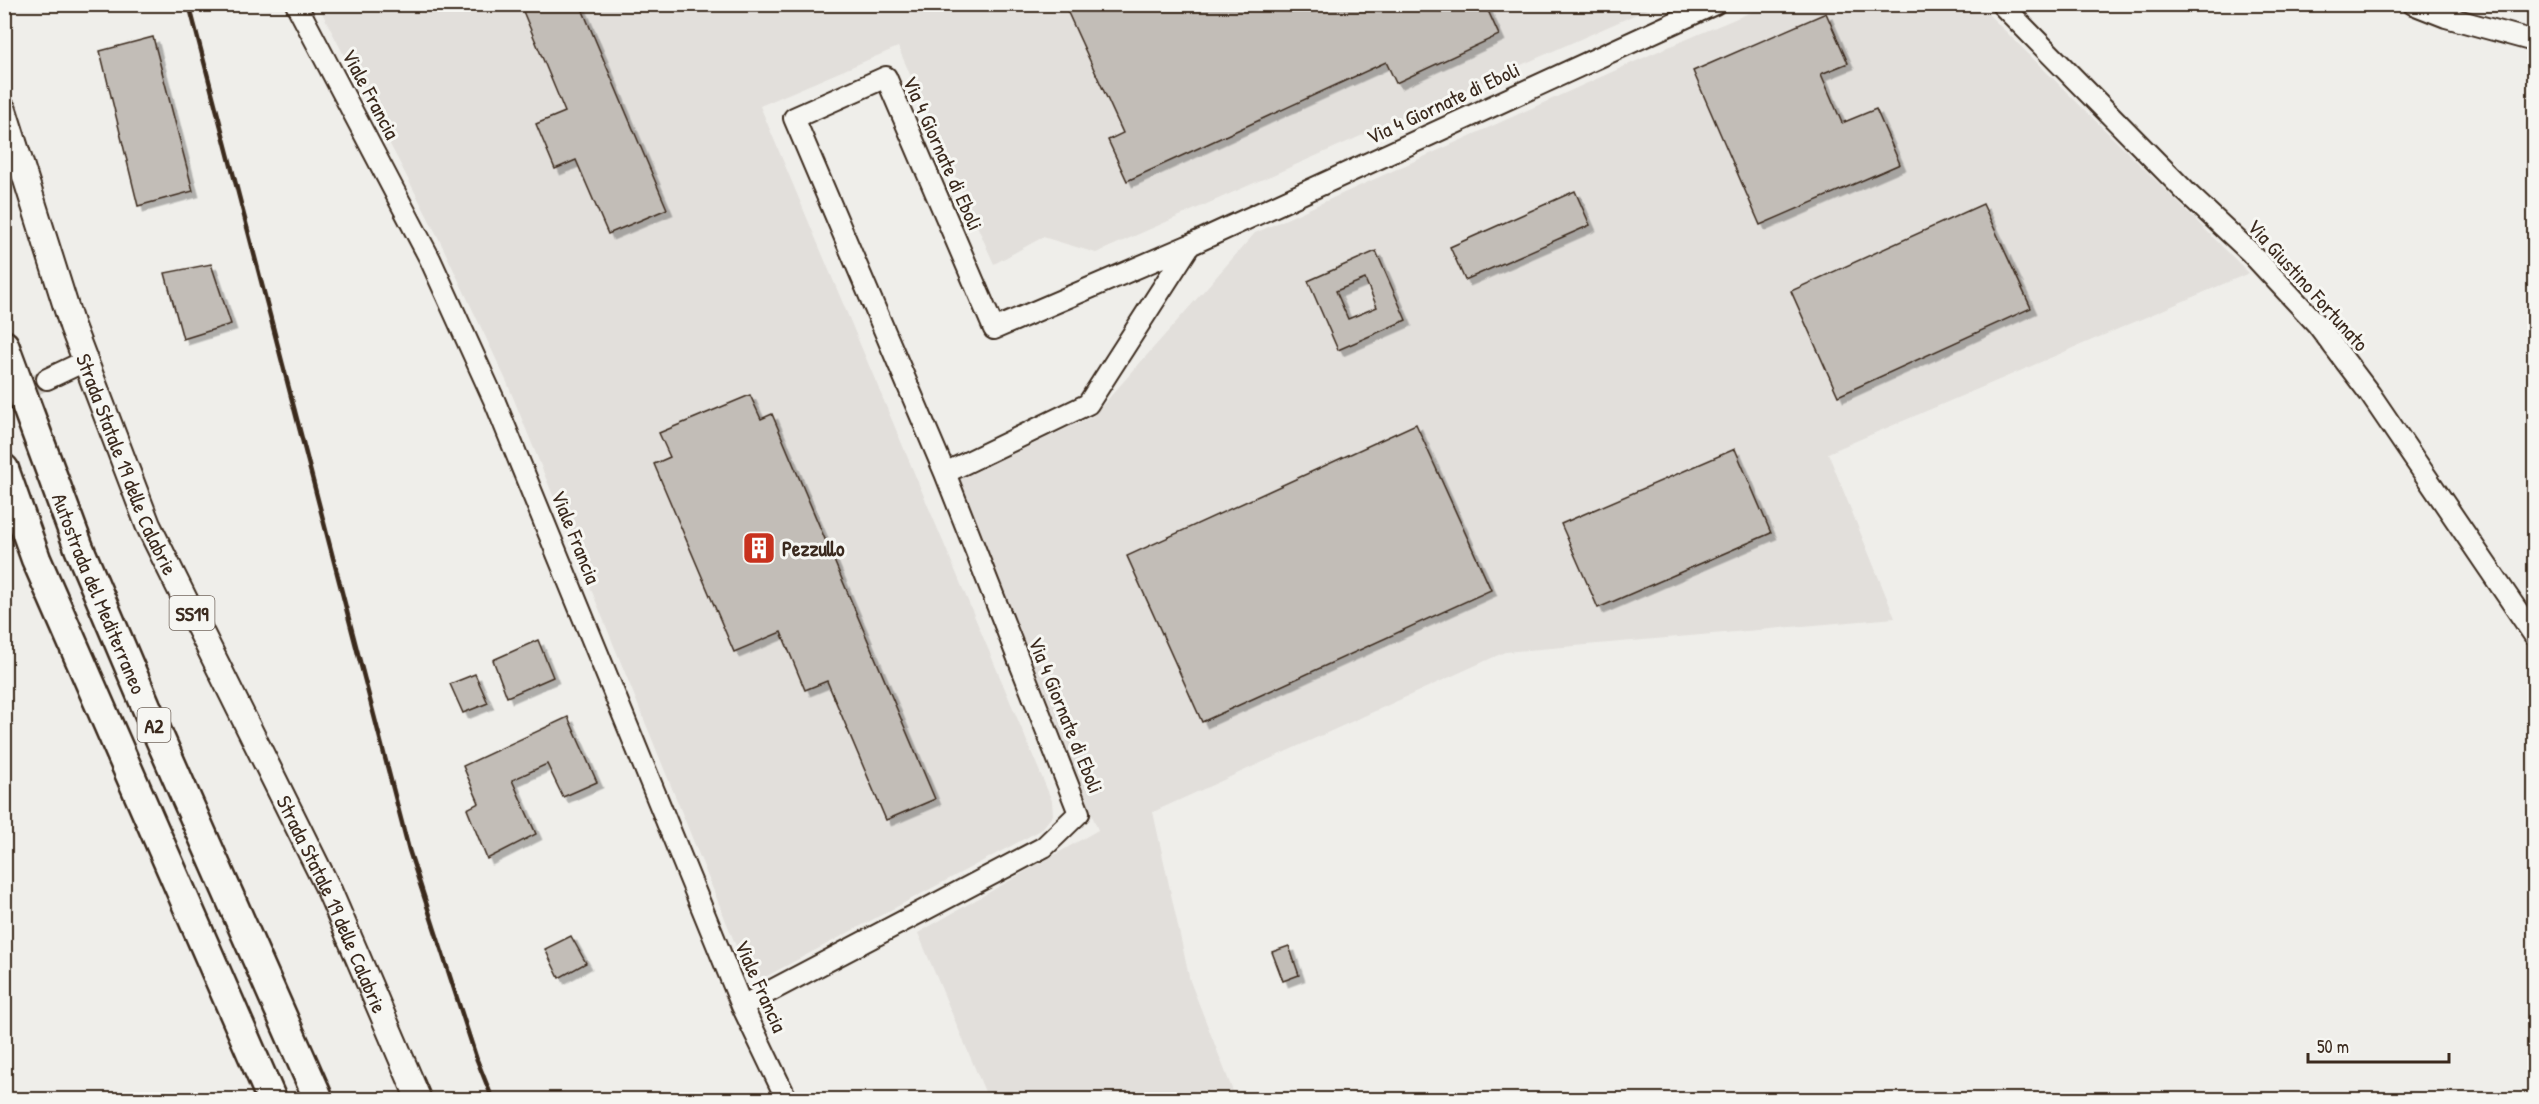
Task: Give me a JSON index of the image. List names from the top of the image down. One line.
{"streets":{"highway":["Autostrada del Mediterraneo","A2"],"main road":["Strada Statale 19 delle Calabrie","SS19"],"street":["Viale Francia","Via 4 Giornate di Eboli","Via Giustino Fortunato"]},"crossings":[["Viale Francia","Via 4 Giornate di Eboli"]],"places":{"building":["Pezzullo"]},"scale_bar":"50 m"}
